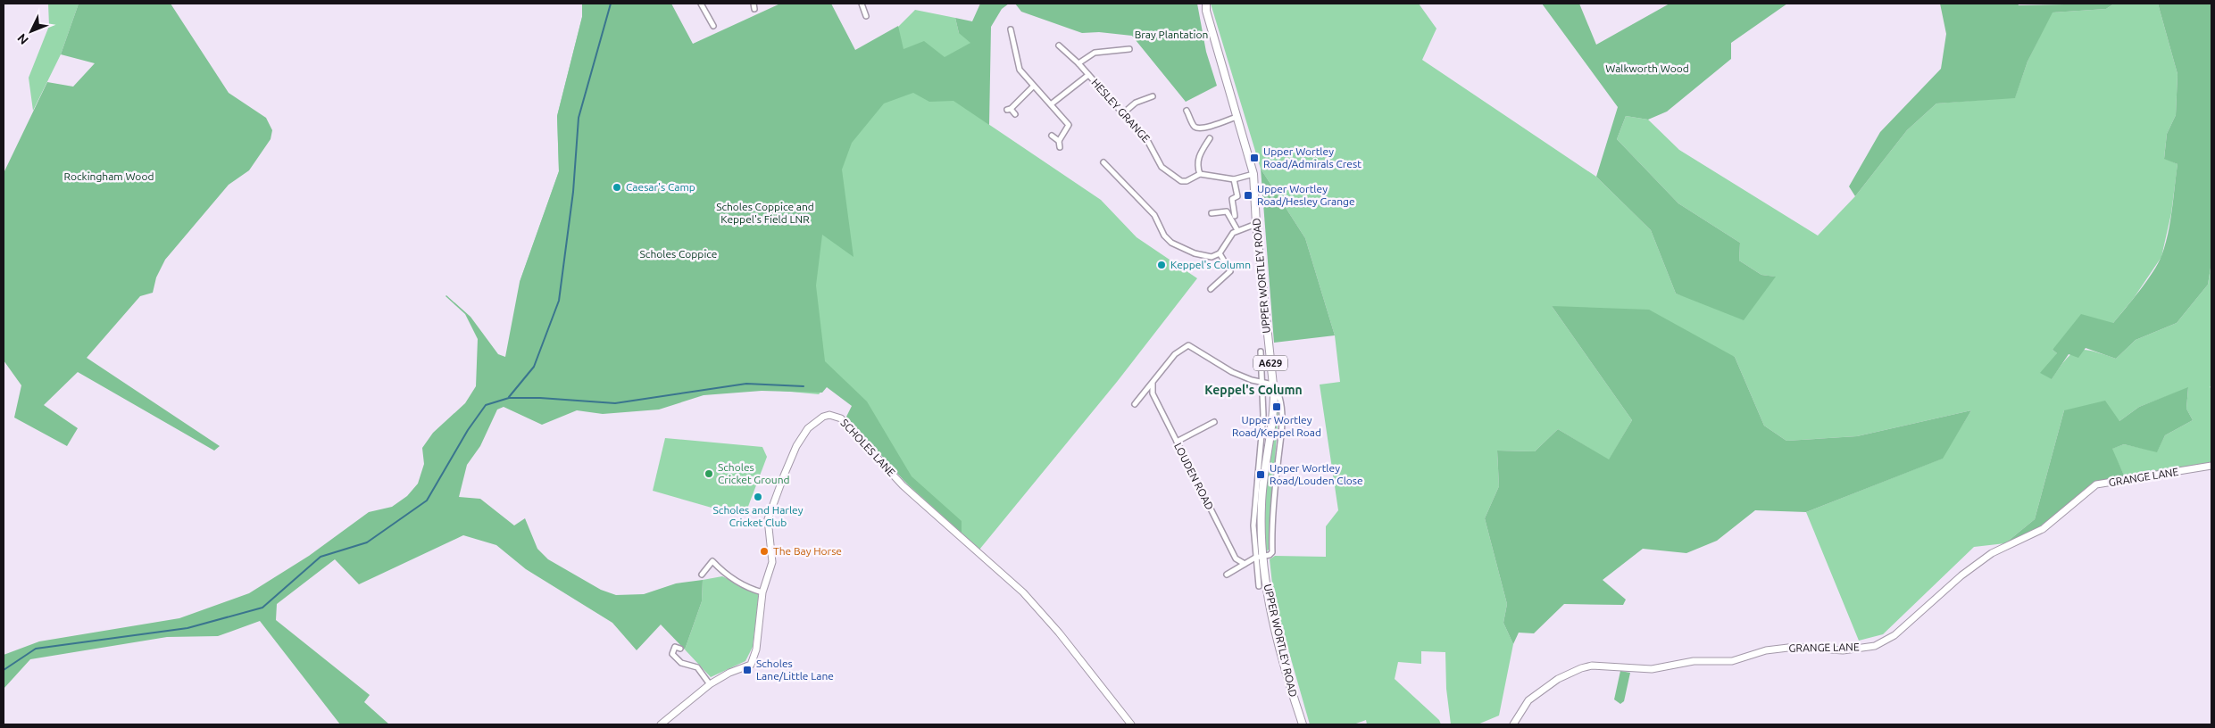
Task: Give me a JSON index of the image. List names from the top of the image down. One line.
{"streets":{"main road":["UPPER WORTLEY ROAD","A629"],"street":["HESLEY GRANGE","SCHOLES LANE","LOUDEN ROAD","GRANGE LANE"]},"crossings":[["HESLEY GRANGE","UPPER WORTLEY ROAD"]],"districts":["Keppel's Column"],"parks":["Bray Plantation","Walkworth Wood","Rockingham Wood","Scholes Coppice and Keppel's Field LNR","Scholes Coppice"],"places":{"transit":["Upper Wortley Road/Admirals Crest","Upper Wortley Road/Hesley Grange","Upper Wortley Road/Keppel Road","Upper Wortley Road/Louden Close","Scholes Lane/Little Lane"],"other":["Caesar's Camp","Keppel's Column","Scholes Cricket Ground","Scholes and Harley Cricket Club","The Bay Horse"]},"north":"bottom left"}
